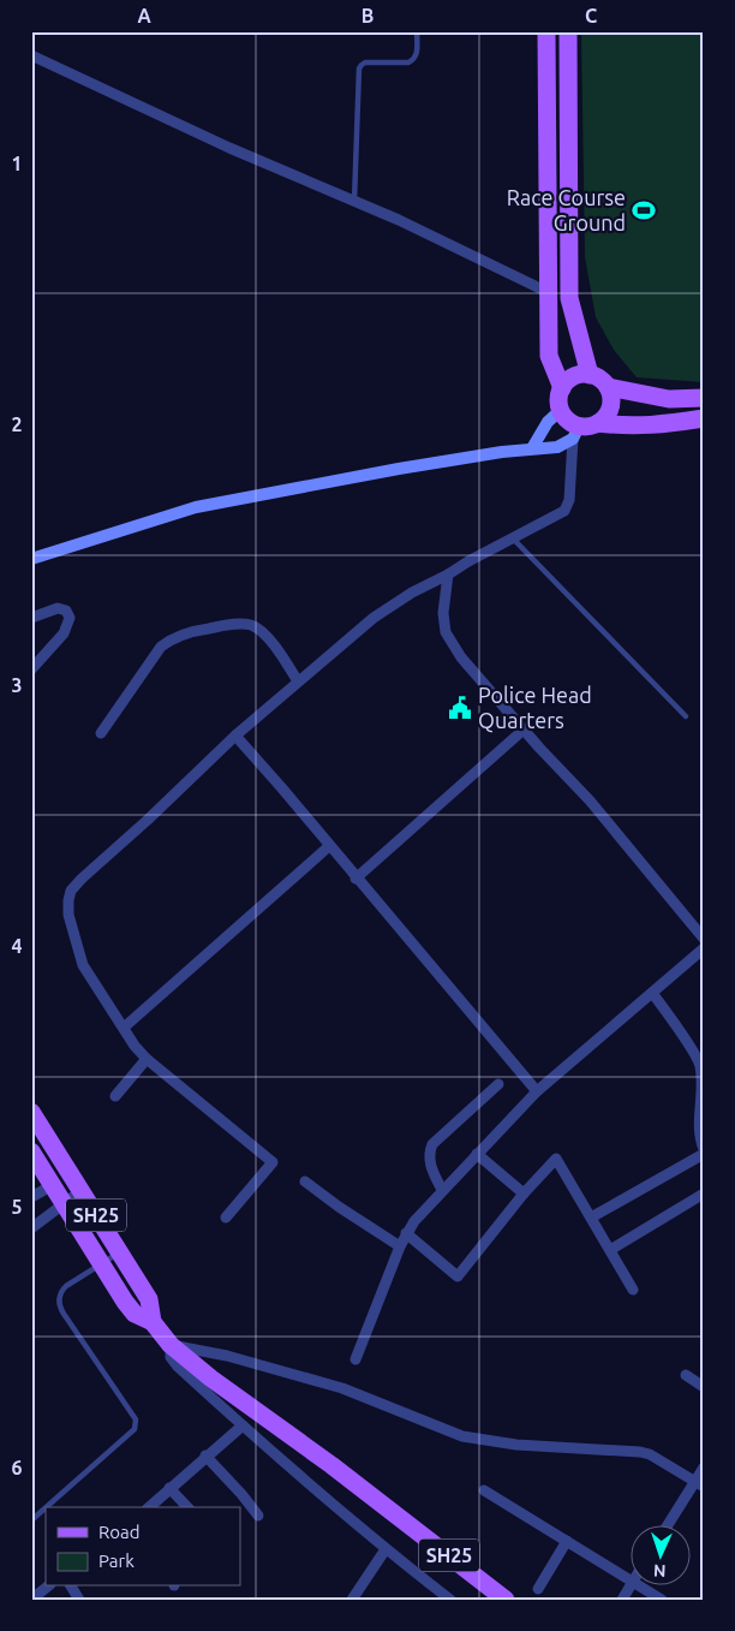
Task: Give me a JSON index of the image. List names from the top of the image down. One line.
{"streets":{"main road":["SH25"]},"places":{"sports":["Race Course Ground"],"public building":["Police Head Quarters"]},"legend":["Road","Park"],"north":"bottom","grid":{"columns":["A","B","C"],"rows":["1","2","3","4","5","6"]}}
